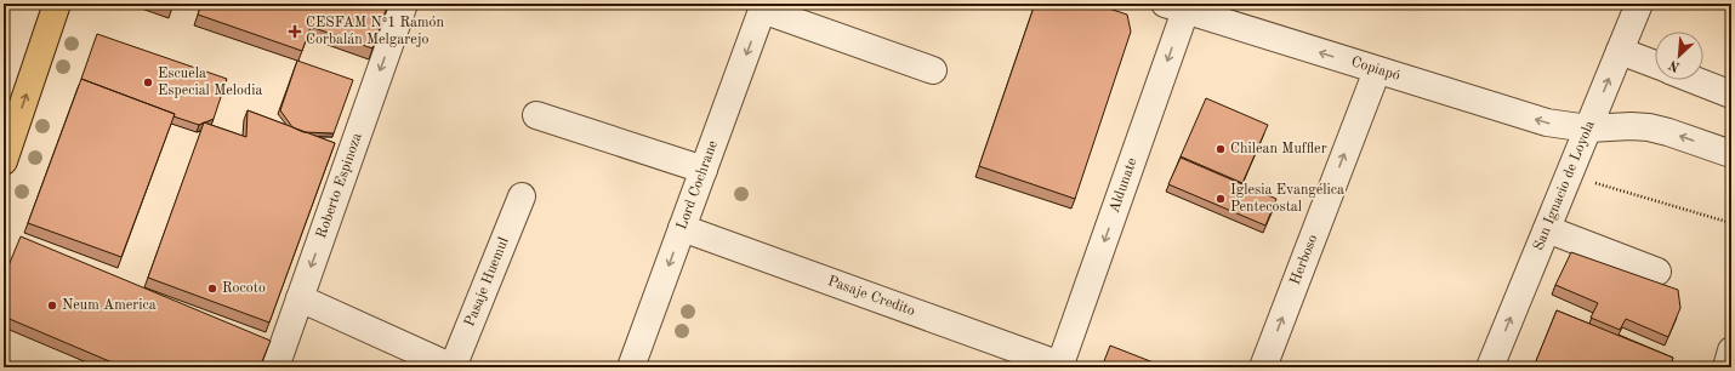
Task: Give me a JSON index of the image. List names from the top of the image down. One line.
{"streets":{"street":["Copiapó","Roberto Espinoza","Lord Cochrane","Aldunate","San Ignacio de Loyola","Herboso","Pasaje Huemul","Pasaje Credito"]},"crossings":[["Copiapó","Aldunate"],["Copiapó","San Ignacio de Loyola"],["Copiapó","Herboso"],["Roberto Espinoza","Pasaje Huemul"],["Lord Cochrane","Pasaje Credito"],["Aldunate","Pasaje Credito"]],"one_way":["Copiapó","Roberto Espinoza","Lord Cochrane","Aldunate","San Ignacio de Loyola","Herboso"],"places":{"health":["CESFAM Nº1 Ramón Corbalán Melgarejo"],"other":["Escuela Especial Melodia","Chilean Muffler","Iglesia Evangélica Pentecostal","Rocoto","Neum America"]},"north":"bottom left"}
